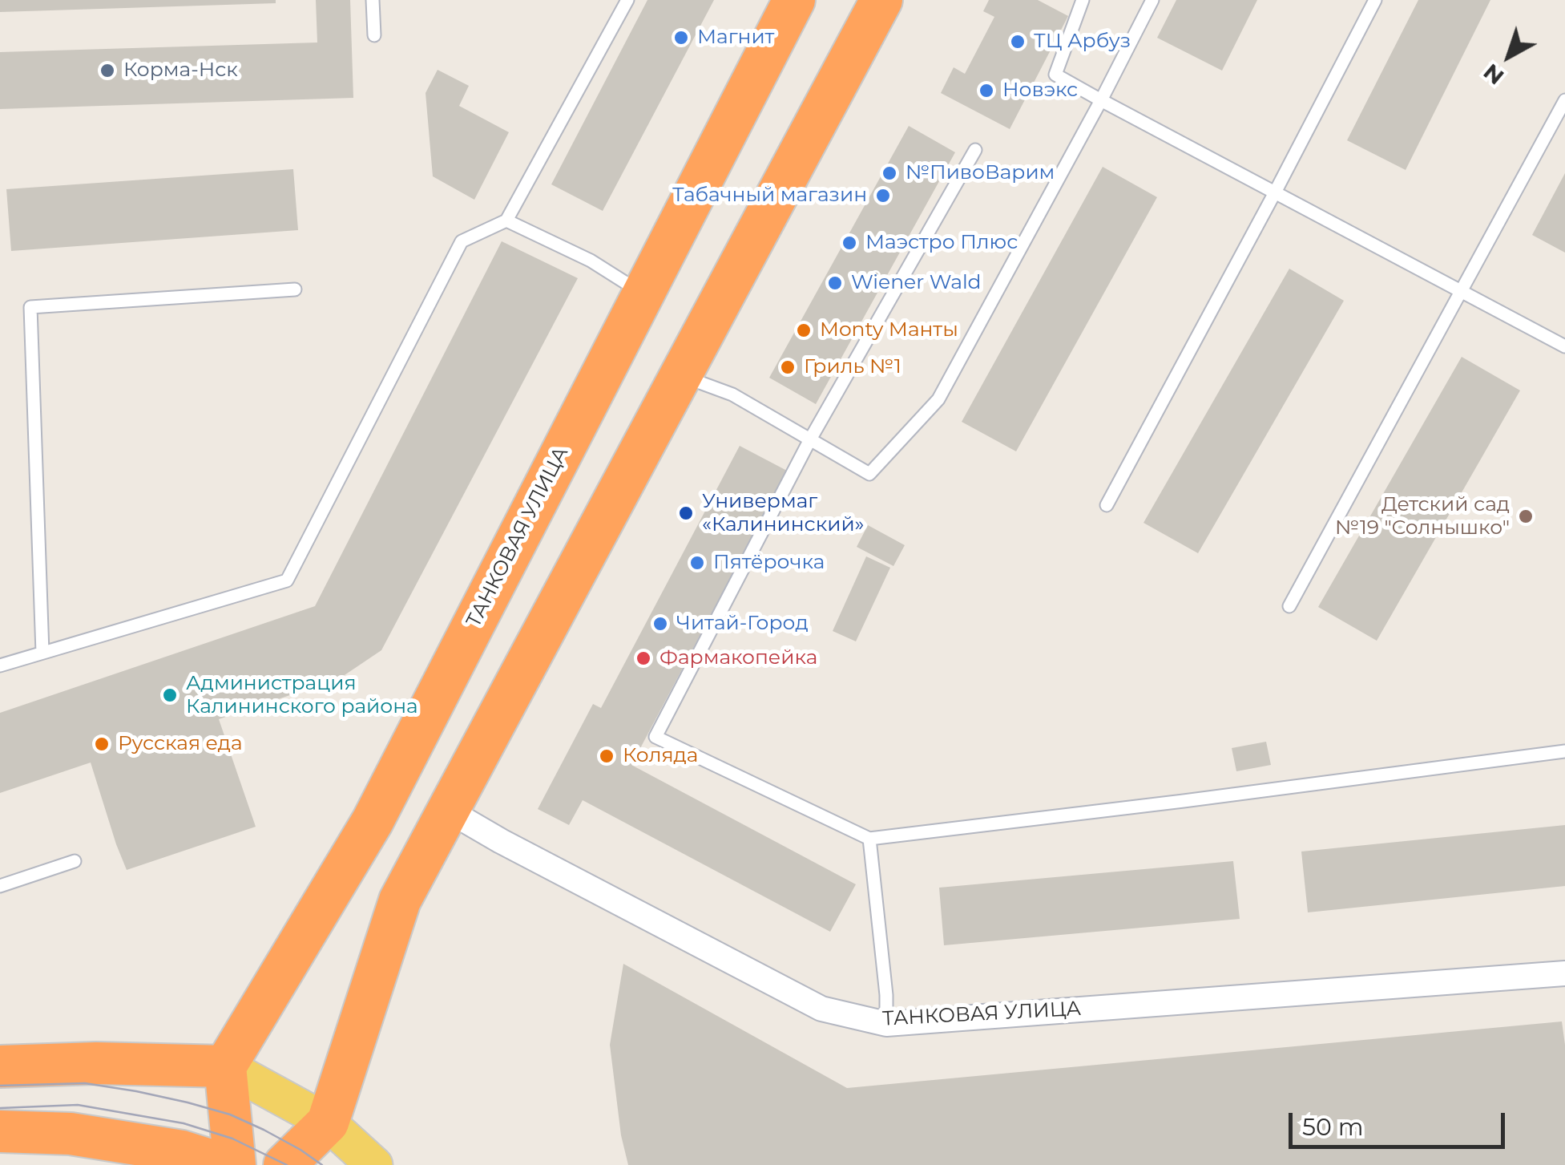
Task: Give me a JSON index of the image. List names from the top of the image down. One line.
{"streets":{"highway":["ТАНКОВАЯ УЛИЦА"]},"places":["Магнит","ТЦ Арбуз","Корма-Нск","Новэкс","№ПивоВарим","Табачный магазин","Маэстро Плюс","Wiener Wald","Monty Манты","Гриль №1","Универмаг «Калининский»","Детский сад №19 \"Солнышко\"","Пятёрочка","Читай-Город","Фармакопейка","Администрация Калининского района","Русская еда","Коляда"],"scale_bar":"50 m","north":"bottom left"}
